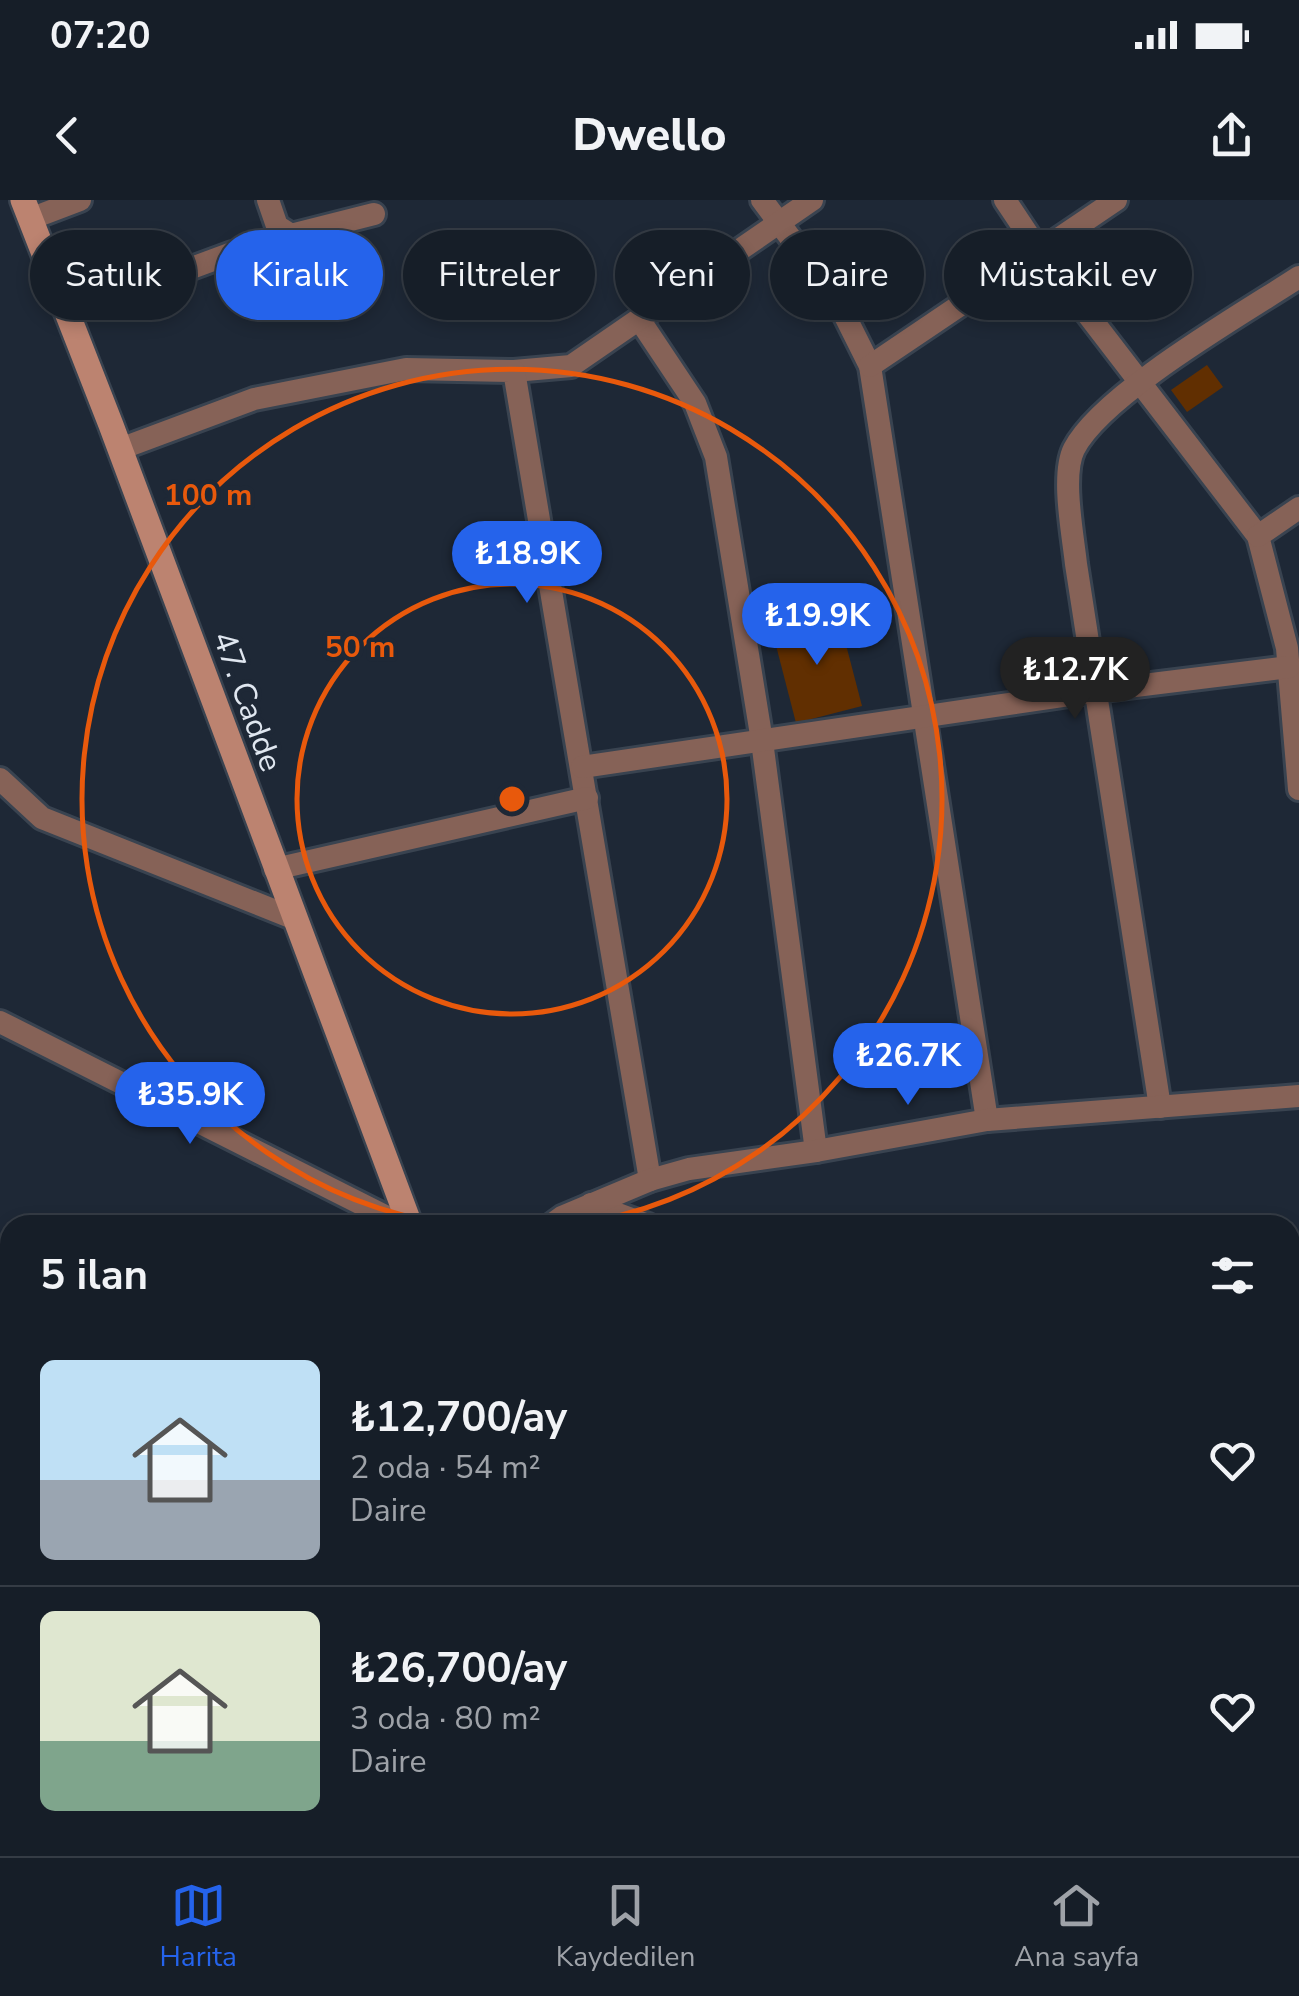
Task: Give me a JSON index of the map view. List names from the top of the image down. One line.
{"streets":{"street":["47. Cadde"]},"page":{"status":"07:20","header":"Dwello","chip":["Satılık","Kiralık","Filtreler","Yeni","Daire","Müstakil ev"],"price":["₺18.9K","₺19.9K","₺12.7K","₺26.7K","₺35.9K"],"heading":"5 ilan","list":[{"name":"₺12,700/ay","note":"2 oda · 54 m² · Daire"},{"name":"₺26,700/ay","note":"3 oda · 80 m² · Daire"}],"tabs":["Harita","Kaydedilen","Ana sayfa"]},"rings":["100 m","50 m"]}
